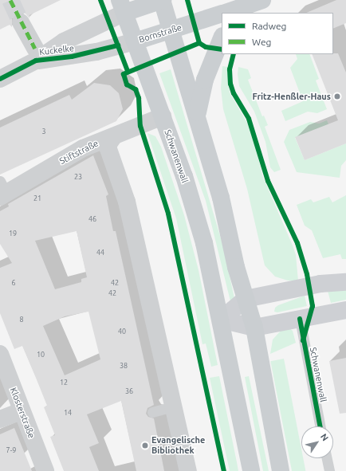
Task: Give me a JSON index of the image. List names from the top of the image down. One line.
{"streets":{"main road":["Bornstraße","Schwanenwall"],"street":["Kuckelke","Stiftstraße","Klosterstraße"]},"crossings":[["Bornstraße","Kuckelke"],["Bornstraße","Schwanenwall"],["Kuckelke","Schwanenwall"],["Stiftstraße","Schwanenwall"]],"places":["Fritz-Henßler-Haus","Evangelische Bibliothek"],"house_numbers":["3","23","21","46","19","44","6","42","42","8","40","10","38","12","36","14","7-9"],"legend":["Radweg","Weg"],"north":"top right"}
